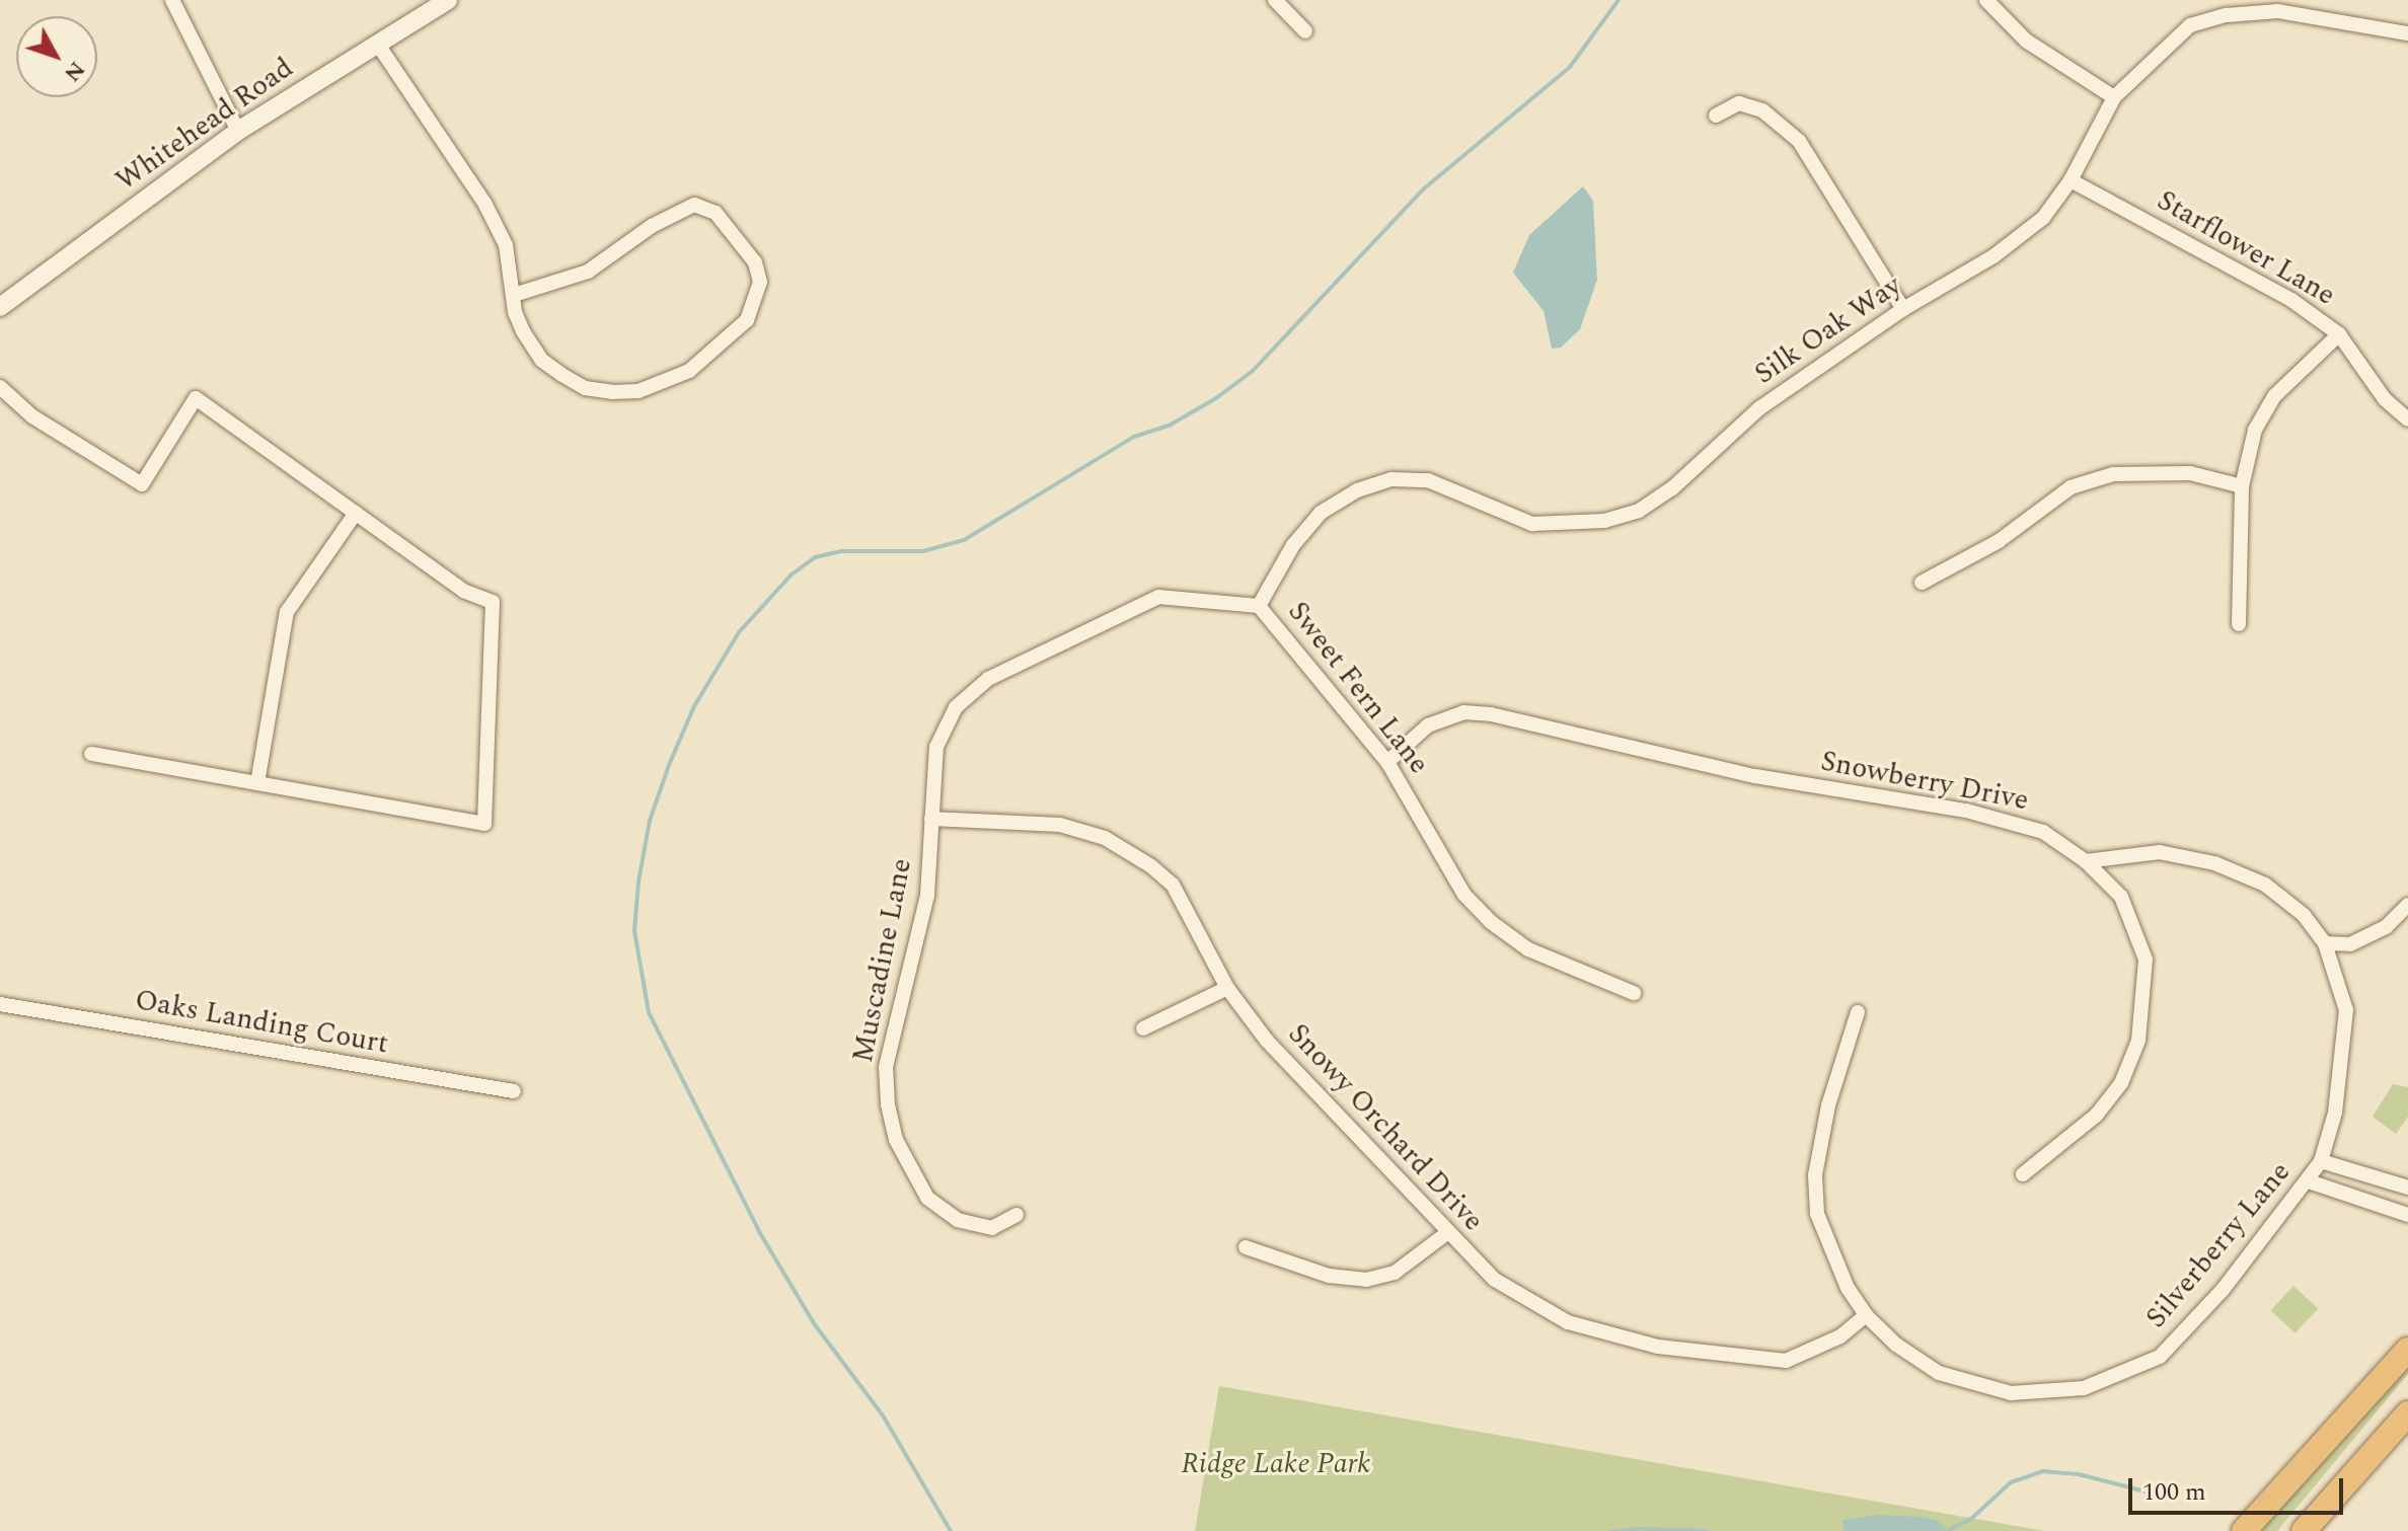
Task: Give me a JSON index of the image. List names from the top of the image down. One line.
{"streets":{"street":["Whitehead Road","Starflower Lane","Silk Oak Way","Sweet Fern Lane","Snowberry Drive","Muscadine Lane","Oaks Landing Court","Snowy Orchard Drive","Silverberry Lane"]},"crossings":[["Starflower Lane","Silk Oak Way"],["Silk Oak Way","Sweet Fern Lane"],["Sweet Fern Lane","Snowberry Drive"],["Sweet Fern Lane","Muscadine Lane"],["Sweet Fern Lane","Snowy Orchard Drive"],["Snowberry Drive","Silverberry Lane"],["Muscadine Lane","Snowy Orchard Drive"],["Snowy Orchard Drive","Silverberry Lane"]],"parks":["Ridge Lake Park"],"scale_bar":"100 m","north":"bottom right"}
